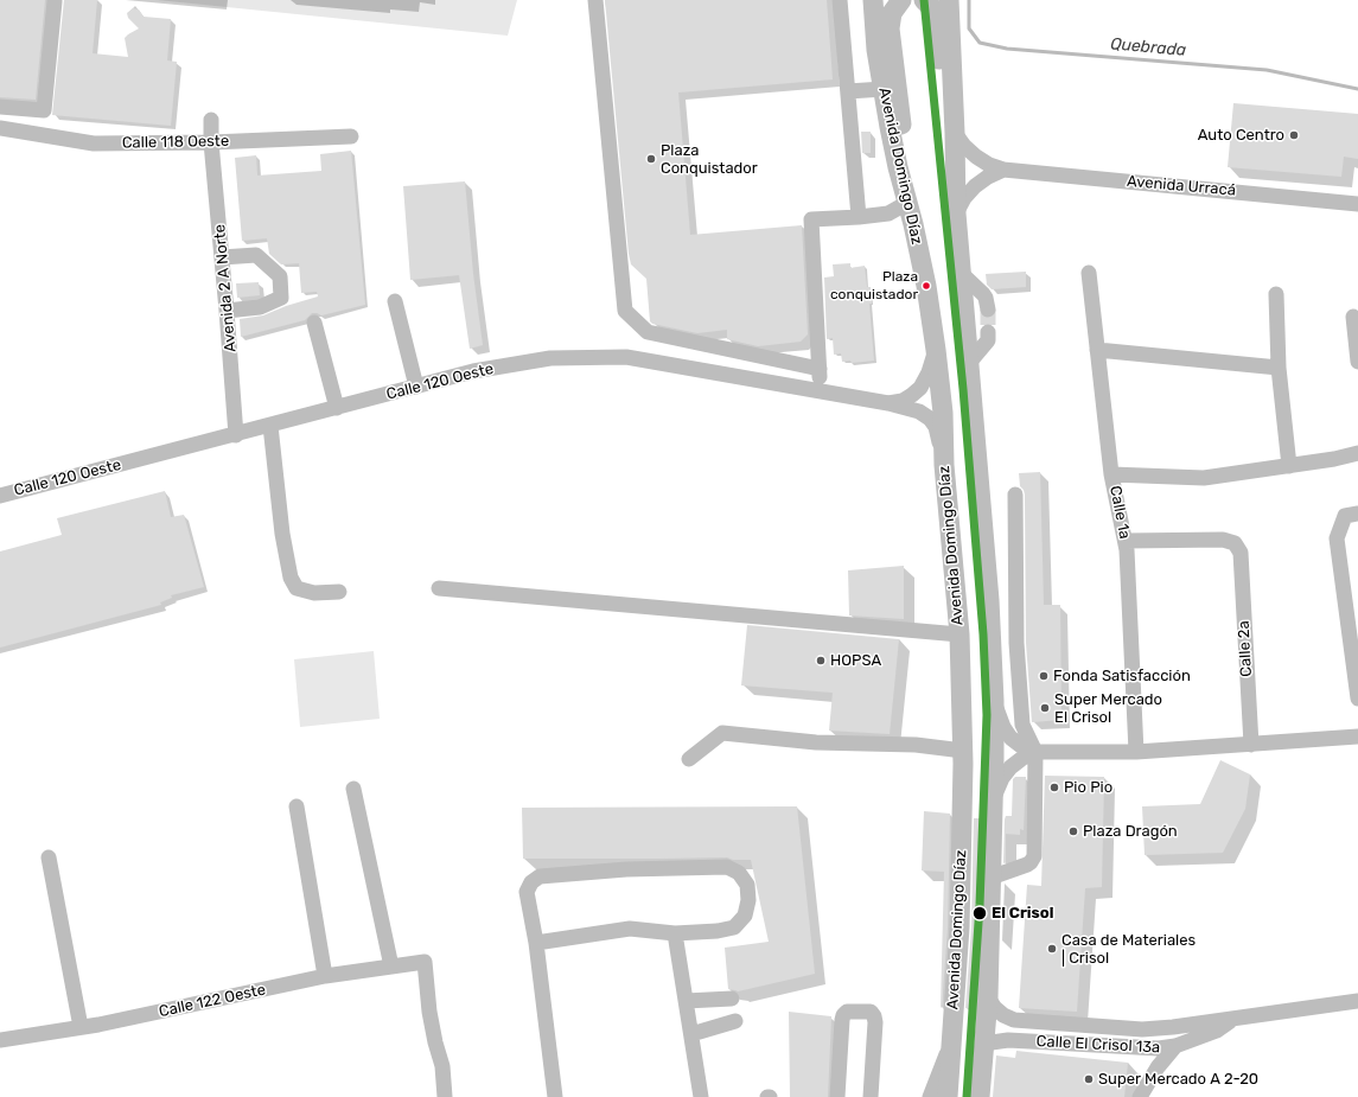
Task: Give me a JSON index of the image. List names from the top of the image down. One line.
{"streets":{"main road":["Avenida Domingo Díaz"],"street":["Calle 118 Oeste","Avenida Urracá","Avenida 2 A Norte","Calle 120 Oeste","Calle 1a","Calle 2a","Calle 122 Oeste","Calle El Crisol 13a"]},"crossings":[["Calle 118 Oeste","Avenida 2 A Norte"],["Avenida Domingo Díaz","Avenida Urracá"],["Avenida Domingo Díaz","Calle 120 Oeste"],["Avenida Domingo Díaz","Calle El Crisol 13a"],["Avenida 2 A Norte","Calle 120 Oeste"],["Calle 1a","Calle 2a"]],"water":["Quebrada"],"places":["Auto Centro","Plaza Conquistador","Plaza conquistador","HOPSA","Fonda Satisfacción","Super Mercado El Crisol","Pio Pio","Plaza Dragón","El Crisol","Casa de Materiales | Crisol","Super Mercado A 2-20"]}
